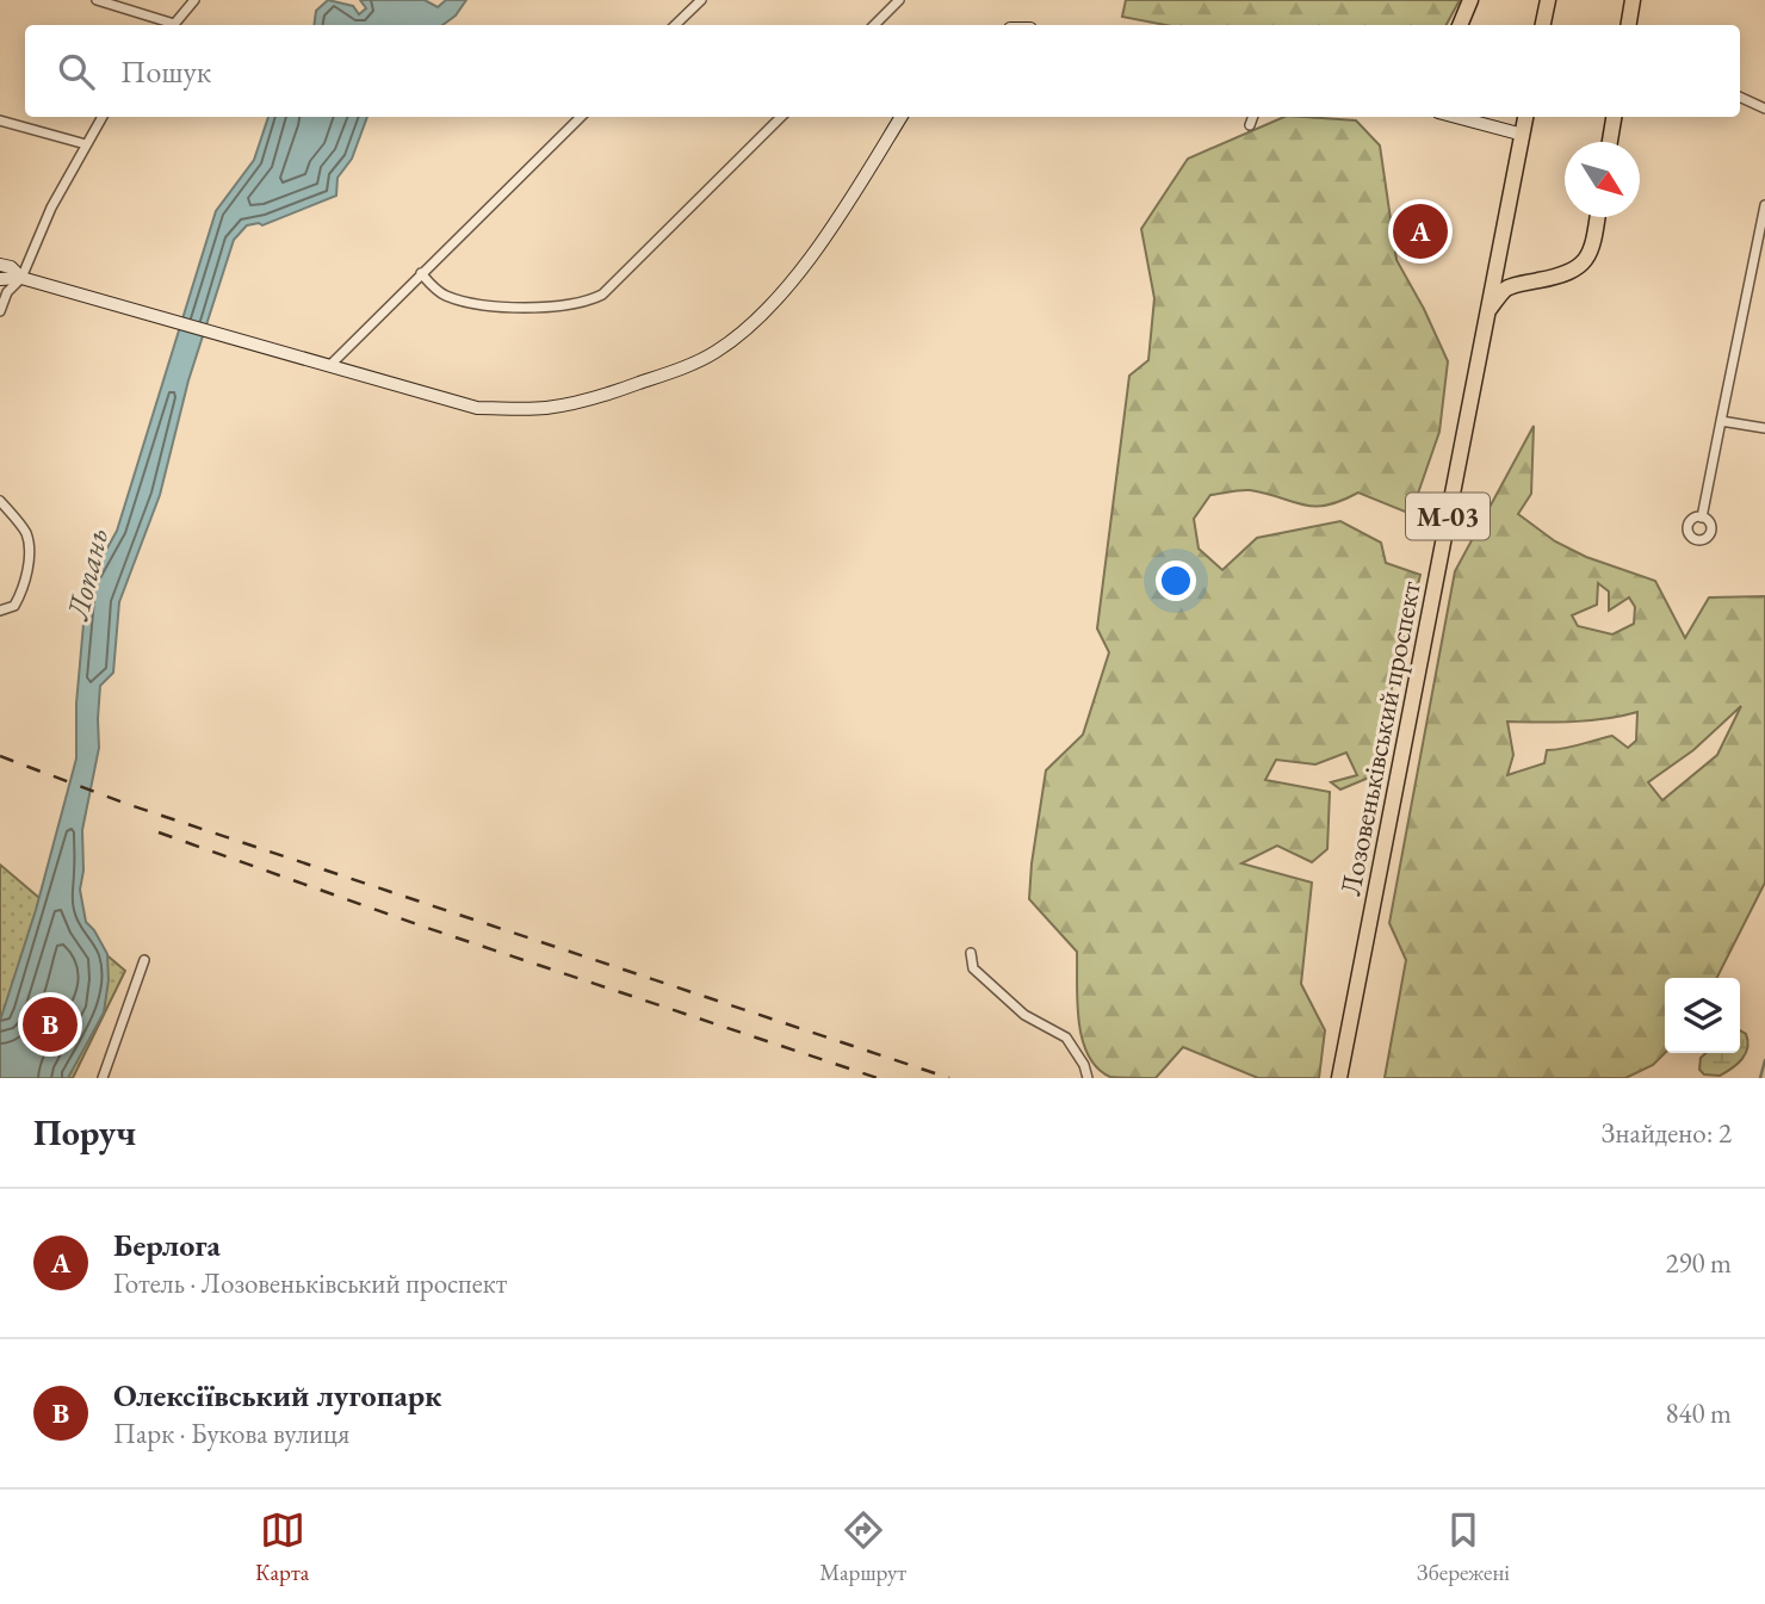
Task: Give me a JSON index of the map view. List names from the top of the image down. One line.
{"streets":{"highway":["М-03","Лозовеньківський проспект"]},"water":["Лопань"],"north":"bottom right","page":{"search":"Пошук","pins":["A","B"],"heading":["Поруч","Знайдено: 2"],"list":[{"mark":"A","name":"Берлога","note":"Готель · Лозовеньківський проспект","value":"290 m"},{"mark":"B","name":"Олексіївський лугопарк","note":"Парк · Букова вулиця","value":"840 m"}],"nav":["Карта","Маршрут","Збережені"]}}
